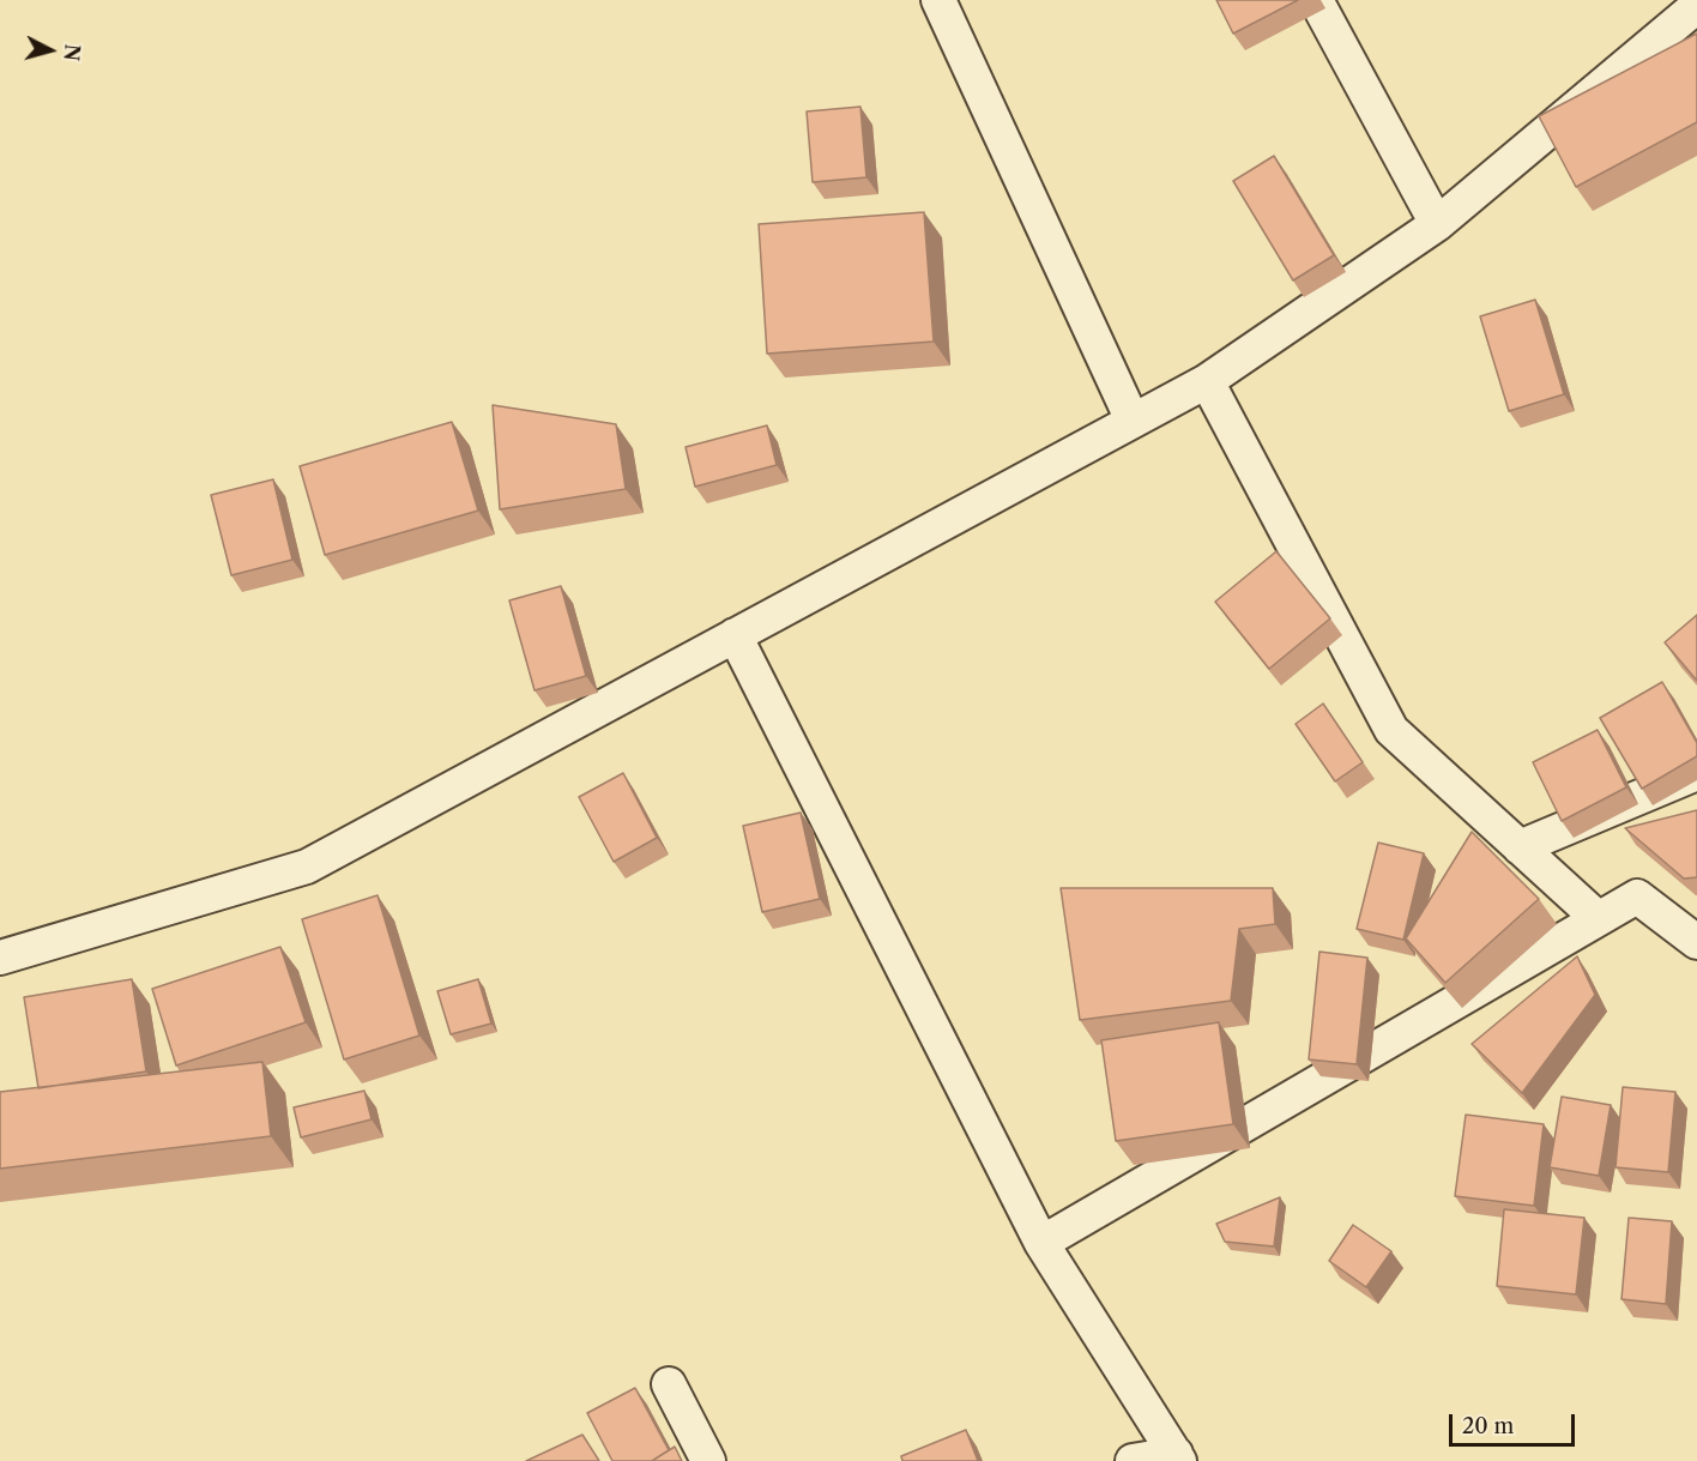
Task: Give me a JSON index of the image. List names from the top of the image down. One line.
{"scale_bar":"20 m","north":"right"}
